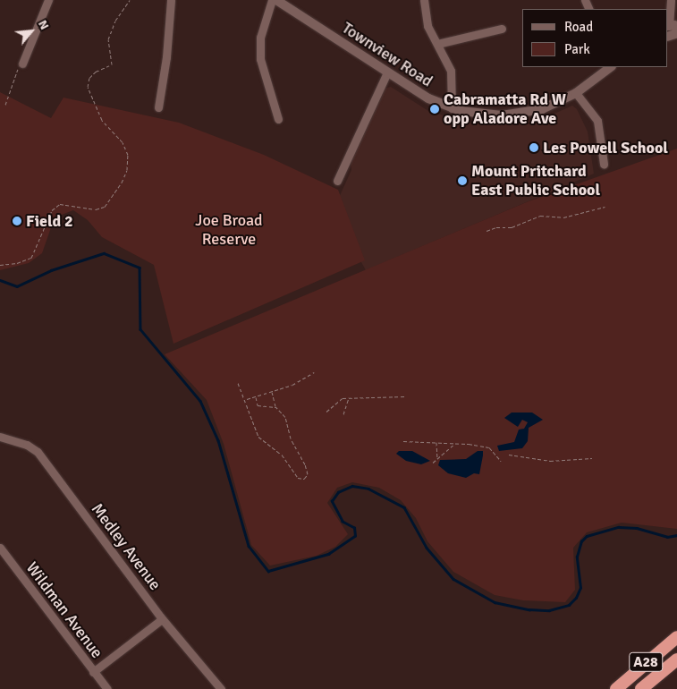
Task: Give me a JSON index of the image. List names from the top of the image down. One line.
{"streets":{"highway":["A28"],"street":["Townview Road","Medley Avenue","Wildman Avenue"]},"parks":["Joe Broad Reserve"],"places":["Cabramatta Rd W opp Aladore Ave","Les Powell School","Mount Pritchard East Public School","Field 2"],"legend":["Road","Park"],"north":"top right"}
